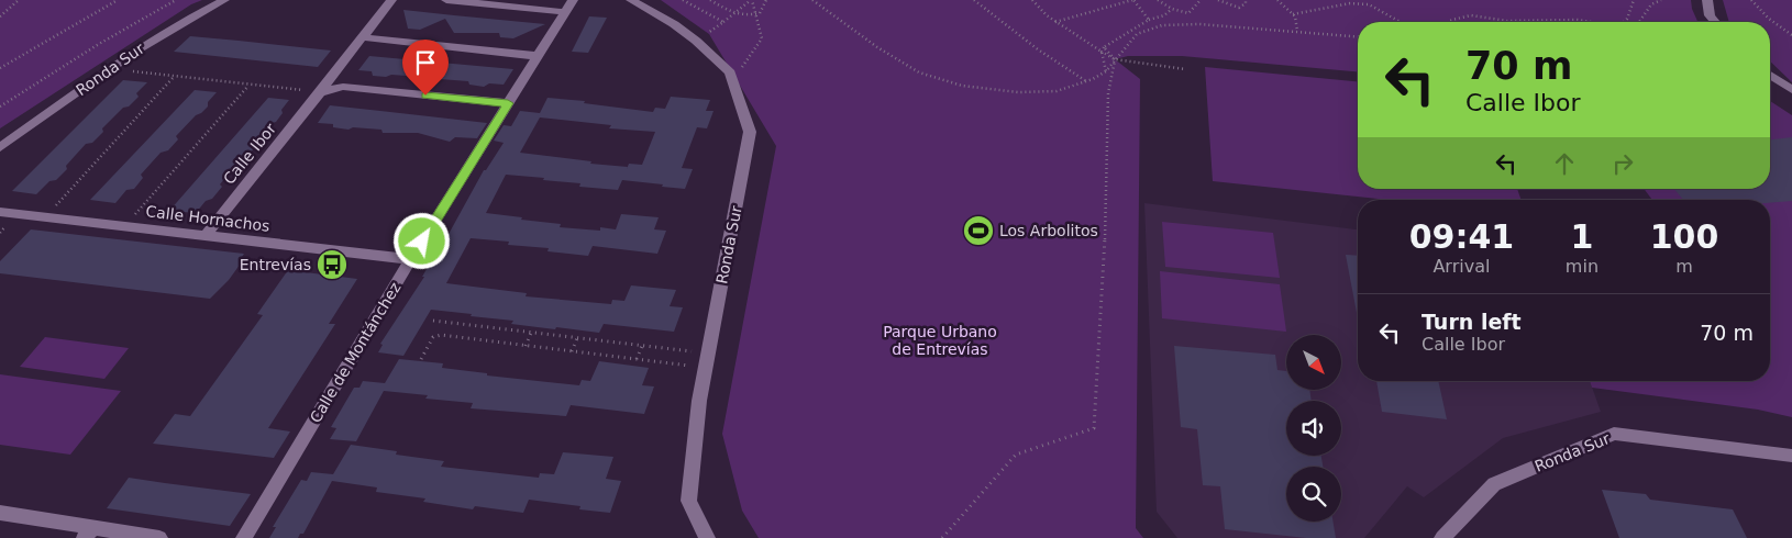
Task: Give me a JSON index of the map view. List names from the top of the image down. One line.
{"streets":{"street":["Ronda Sur","Calle Ibor","Calle Hornachos","Calle de Montánchez"]},"crossings":[["Calle Ibor","Calle Hornachos"],["Calle Hornachos","Calle de Montánchez"]],"parks":["Parque Urbano de Entrevías"],"places":{"sports":["Los Arbolitos"],"bus stop":["Entrevías"]},"north":"bottom right","page":{"turn":["70 m","Calle Ibor"],"eta":["09:41","Arrival","1","min","100","m"],"list":[{"name":"Turn left","note":"Calle Ibor","value":"70 m"}]}}
